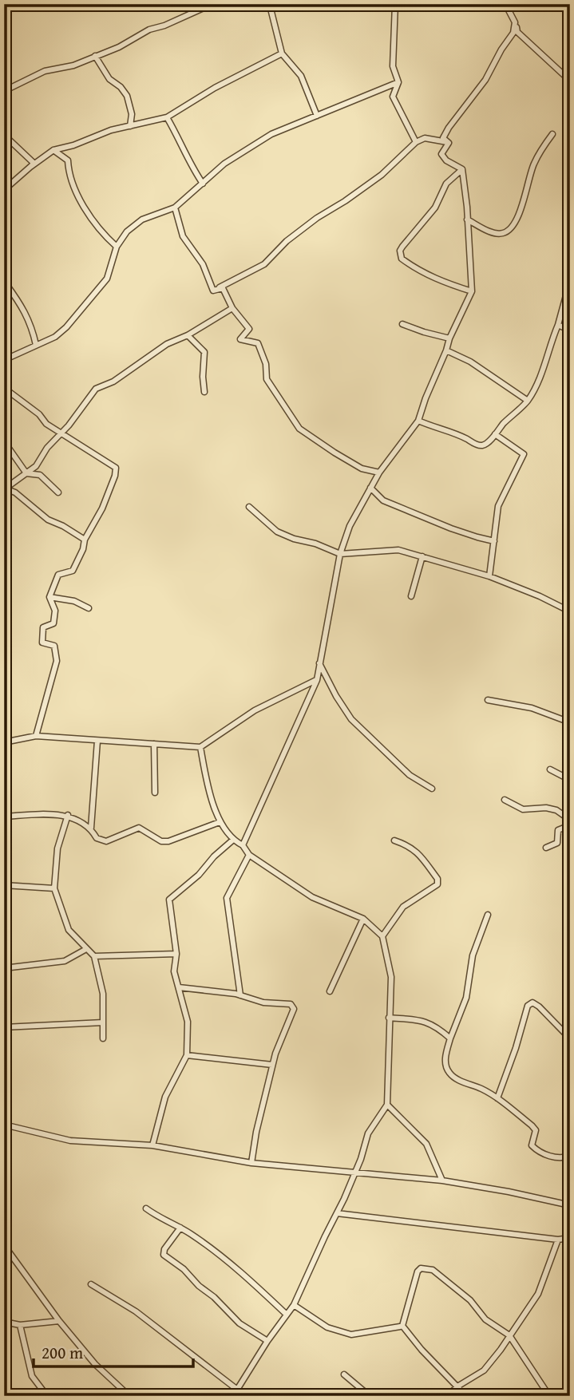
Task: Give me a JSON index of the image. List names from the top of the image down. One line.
{"scale_bar":"200 m"}
